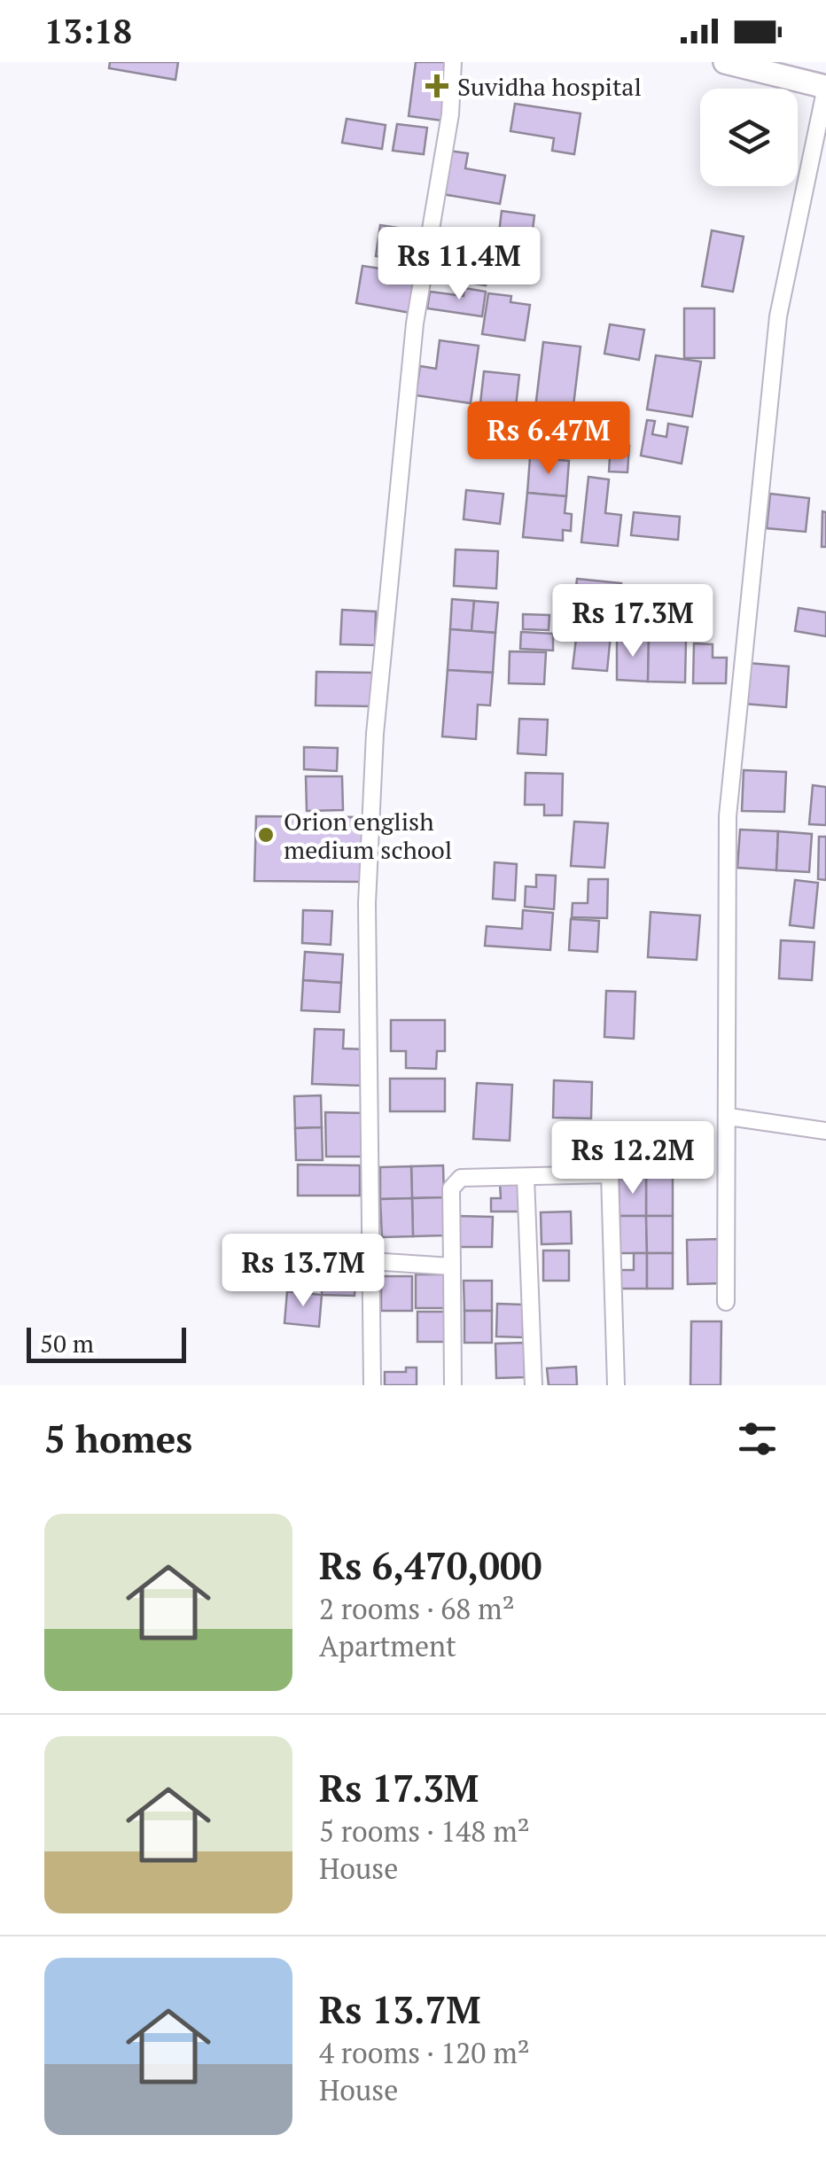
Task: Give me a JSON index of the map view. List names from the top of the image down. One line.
{"places":{"health":["Suvidha hospital"],"other":["Orion english medium school"]},"scale_bar":"50 m","page":{"status":"13:18","price":["Rs 11.4M","Rs 6.47M","Rs 17.3M","Rs 12.2M","Rs 13.7M"],"scale":"50 m","heading":"5 homes","list":[{"name":"Rs 6,470,000","note":"2 rooms · 68 m² · Apartment"},{"name":"Rs 17.3M","note":"5 rooms · 148 m² · House"},{"name":"Rs 13.7M","note":"4 rooms · 120 m² · House"}]}}
